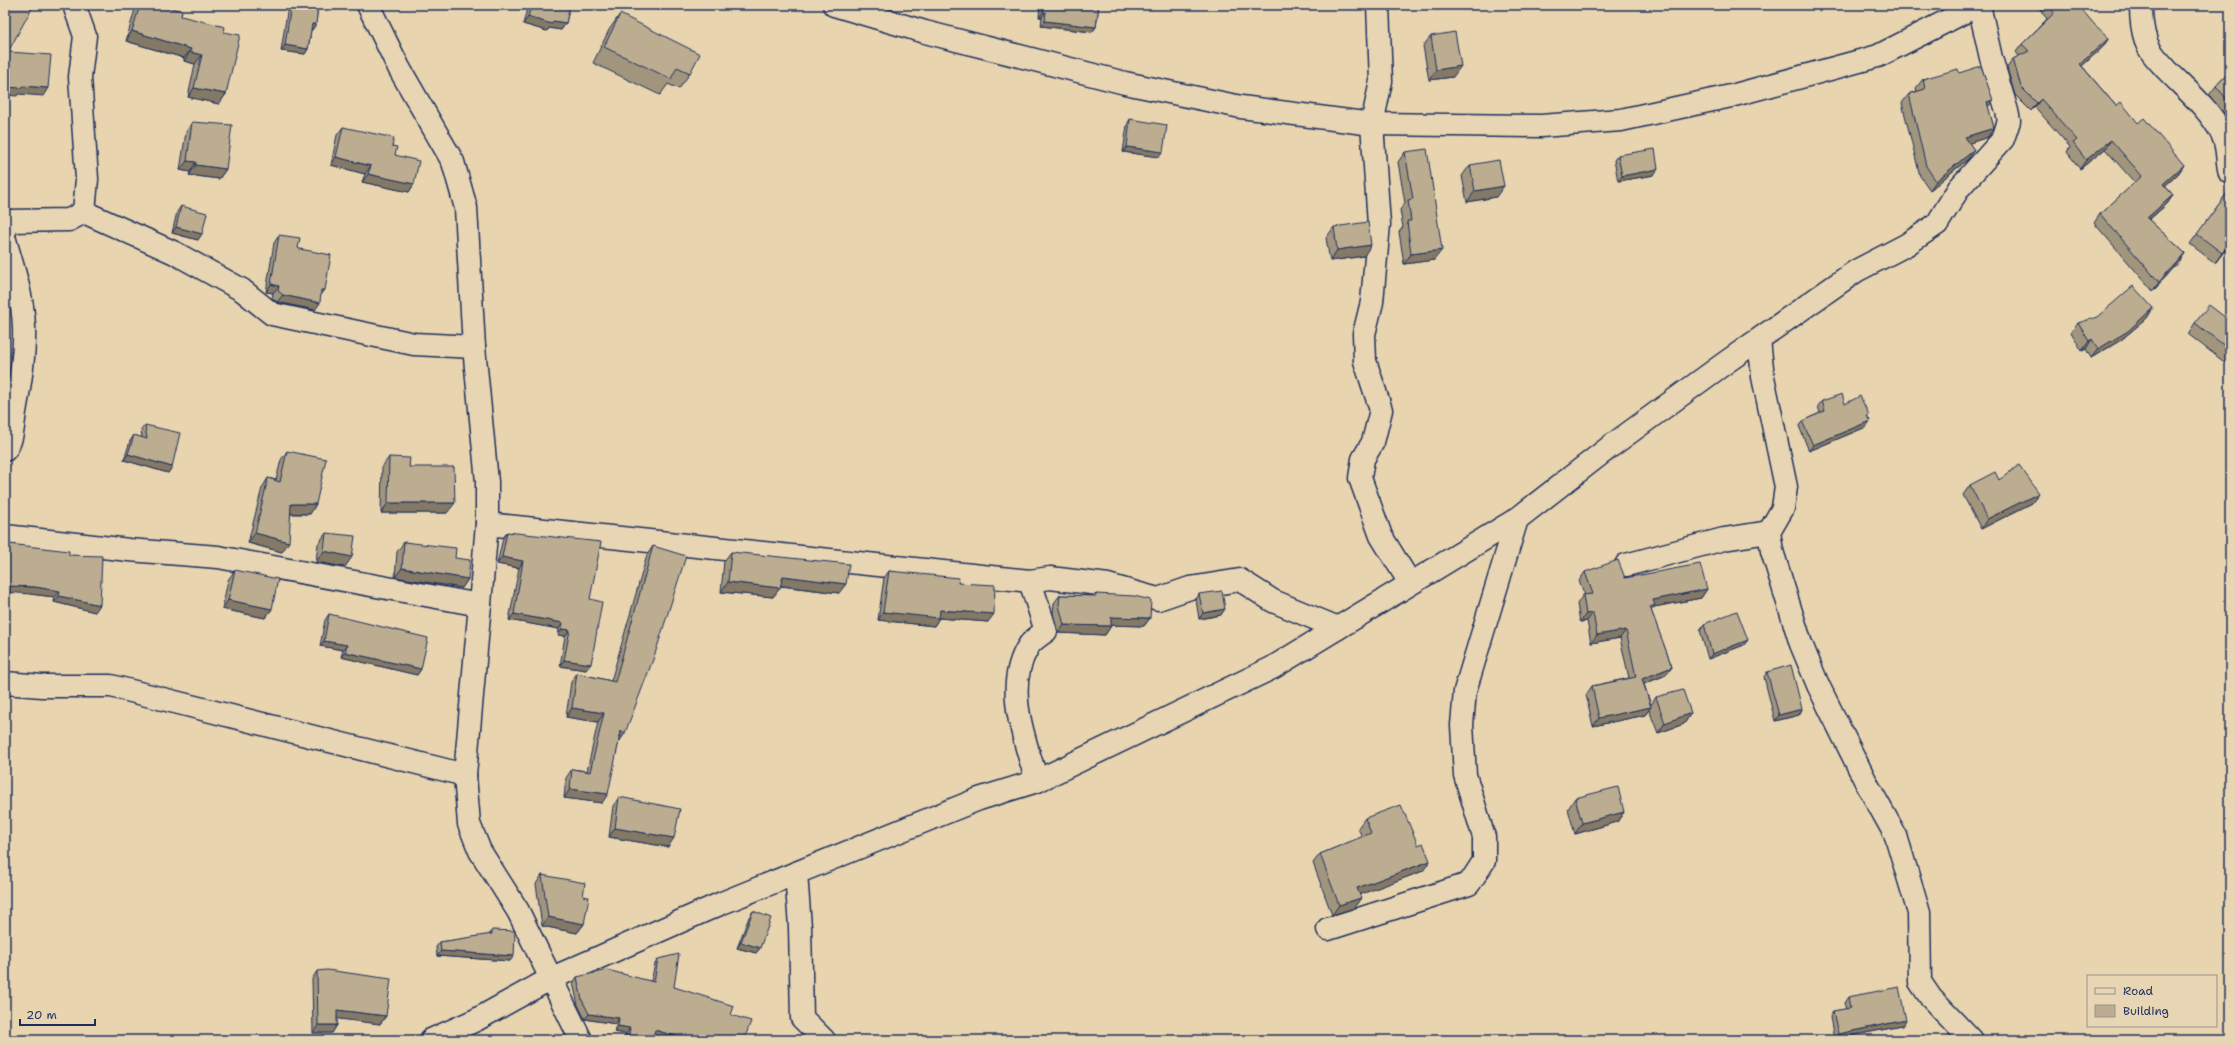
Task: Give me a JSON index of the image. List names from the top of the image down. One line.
{"legend":["Road","Building"],"scale_bar":"20 m"}
